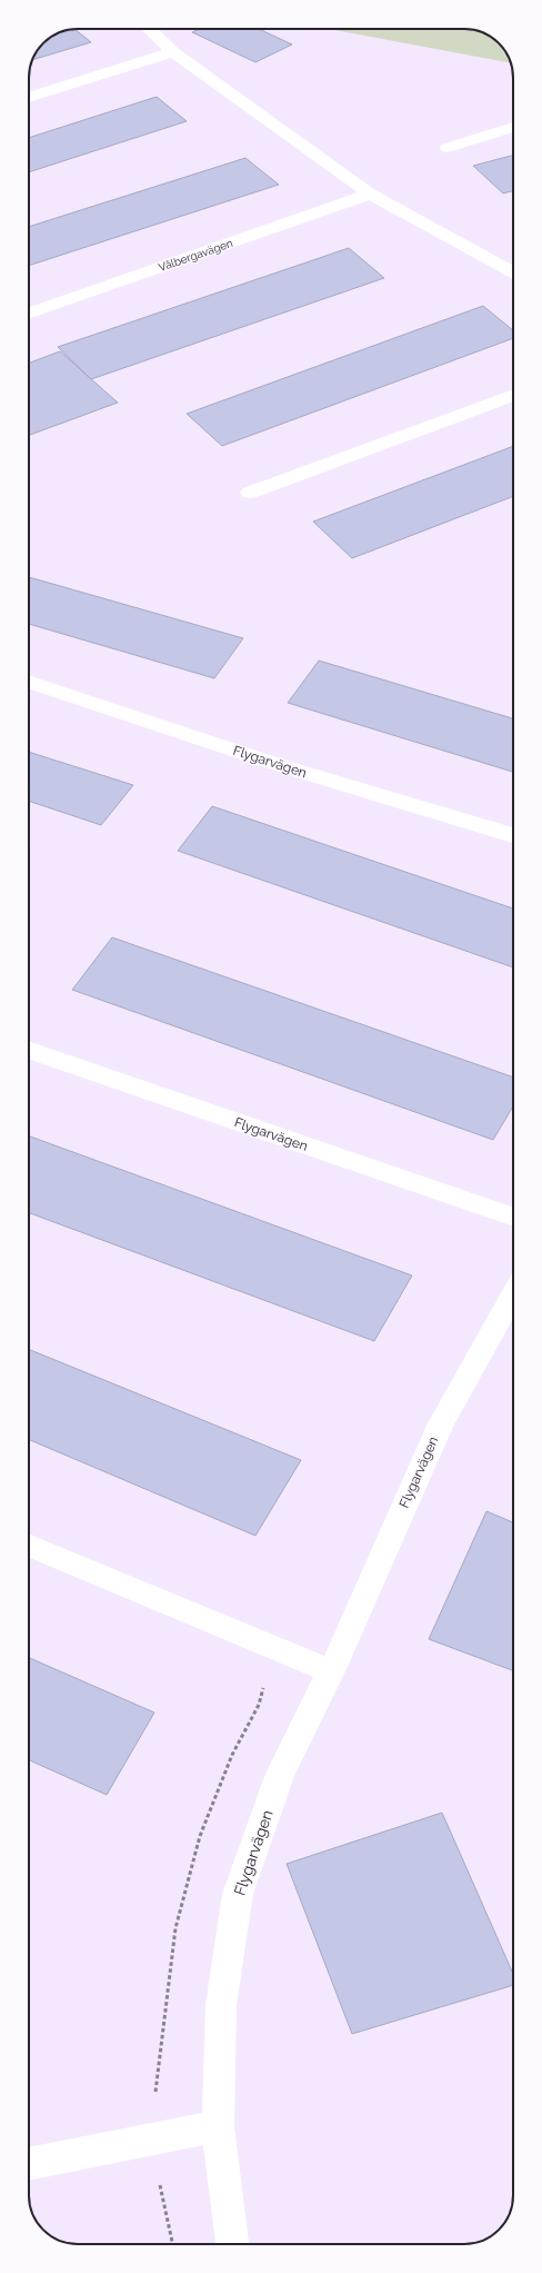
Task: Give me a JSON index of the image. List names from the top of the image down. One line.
{"streets":{"street":["Vålbergavägen","Flygarvägen"]}}
